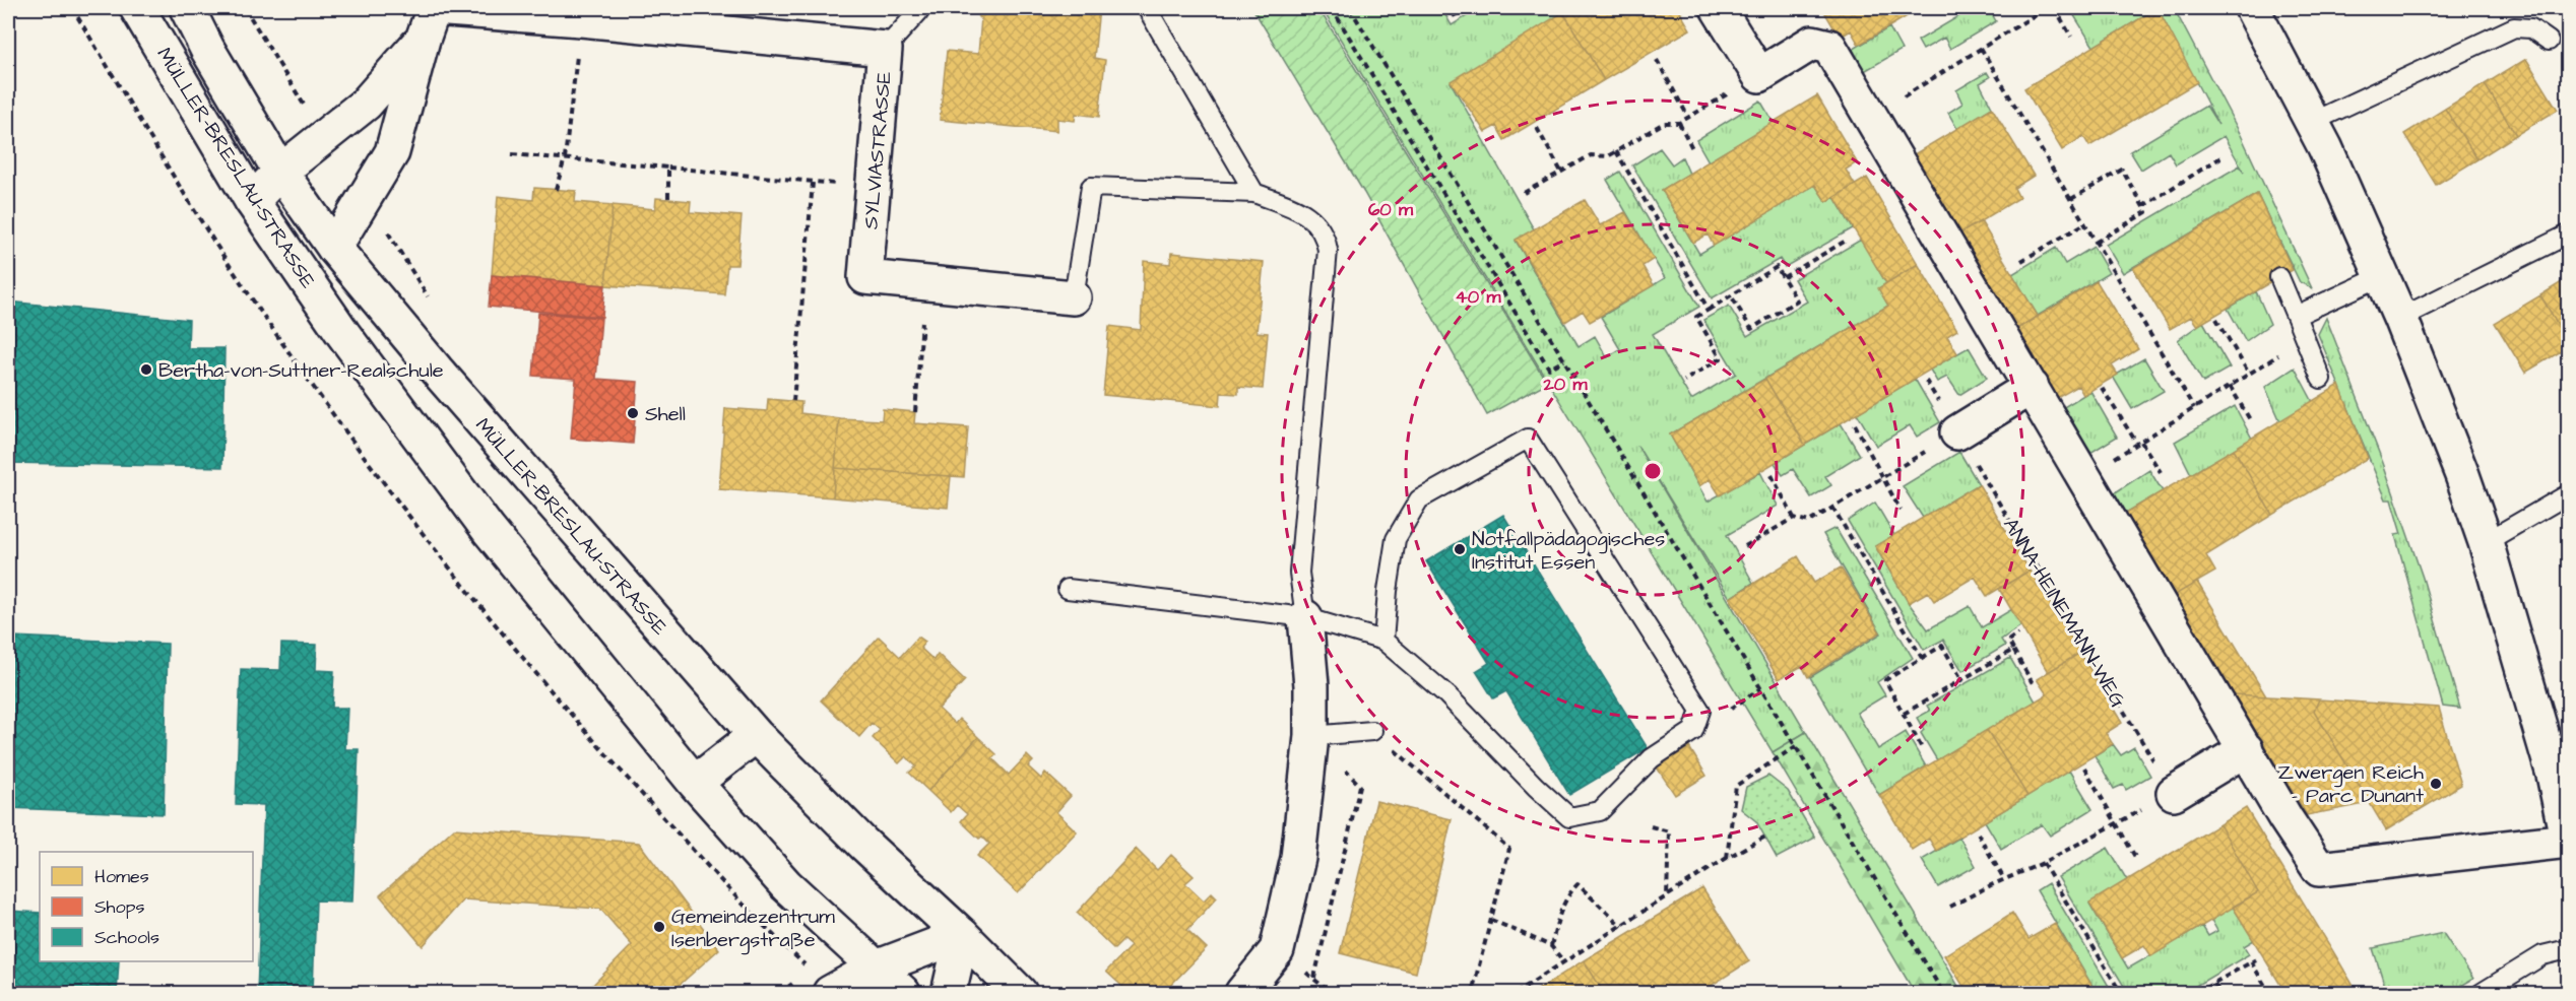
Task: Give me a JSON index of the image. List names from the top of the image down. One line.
{"streets":{"street":["SYLVIASTRASSE","MÜLLER-BRESLAU-STRASSE"],"path":["ANNA-HEINEMANN-WEG"]},"crossings":[["SYLVIASTRASSE","MÜLLER-BRESLAU-STRASSE"]],"places":["Bertha-von-Suttner-Realschule","Shell","Notfallpädagogisches Institut Essen","Zwergen Reich - Parc Dunant","Gemeindezentrum Isenbergstraße"],"legend":["Homes","Shops","Schools"],"rings":["60 m","40 m","20 m"]}
